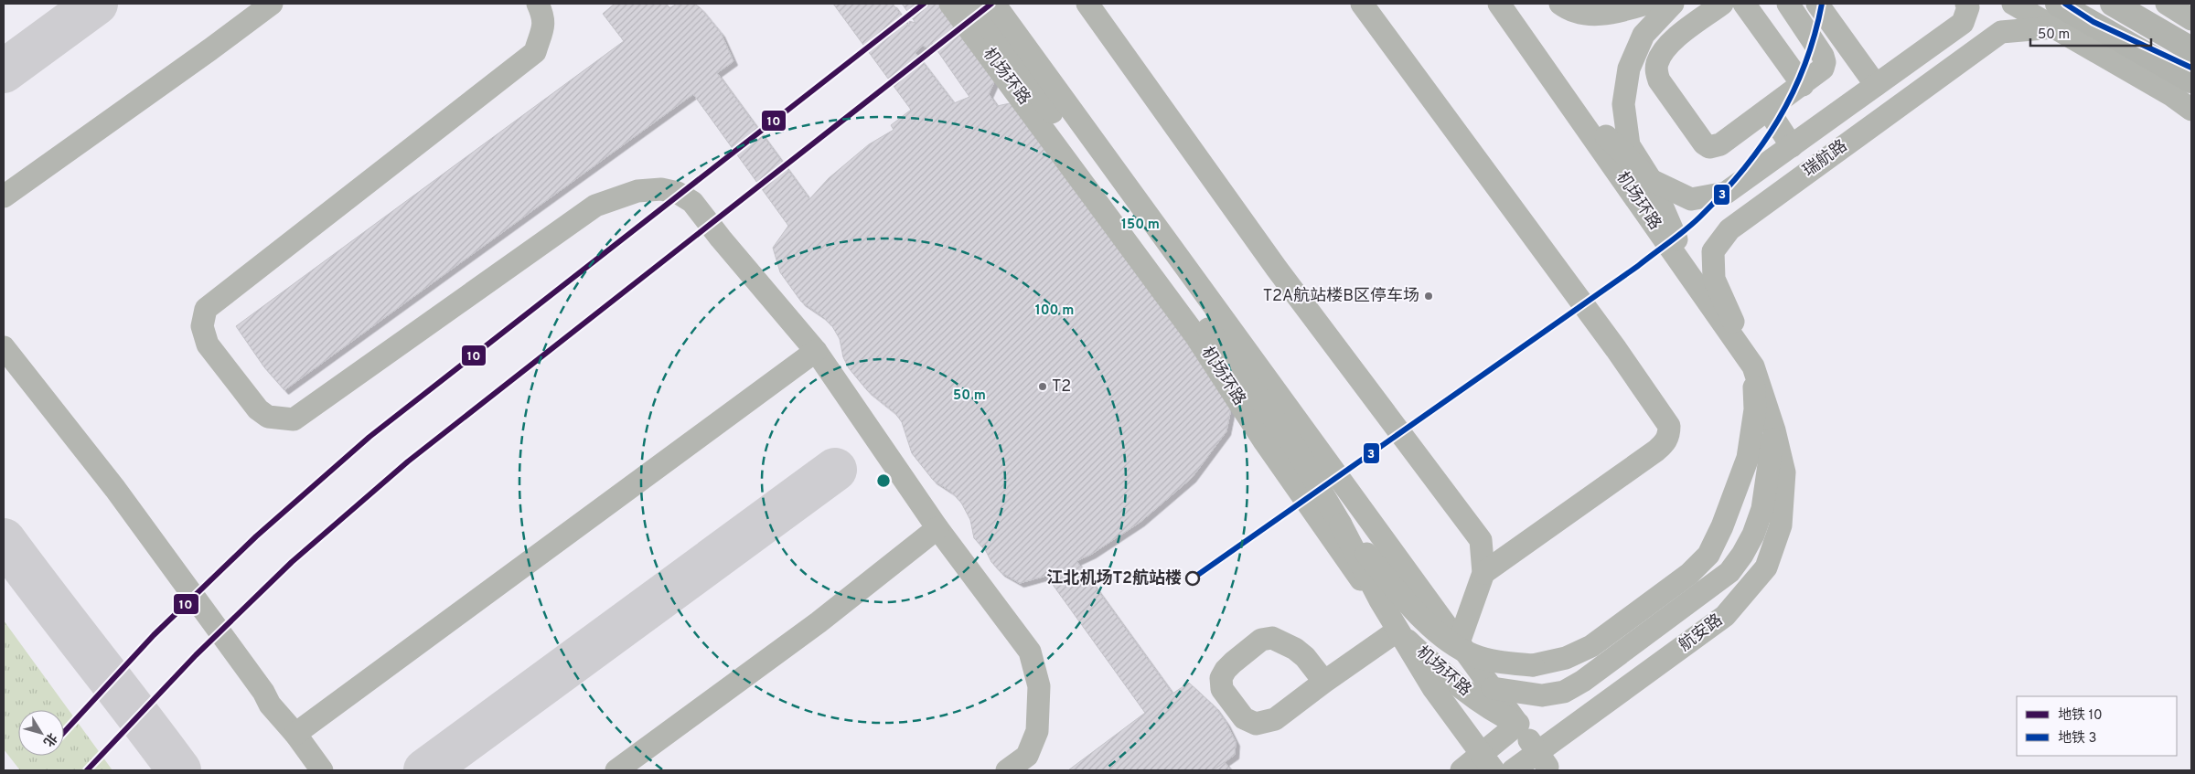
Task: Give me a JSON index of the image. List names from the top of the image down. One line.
{"streets":{"street":["机场环路","瑞航路","航安路"]},"crossings":[["机场环路","瑞航路"],["机场环路","航安路"]],"places":["T2A航站楼B区停车场","T2","江北机场T2航站楼"],"lines":["metro line 10","metro line 3"],"legend":["地铁 10","地铁 3"],"scale_bar":"50 m","north":"bottom right","rings":["150 m","100 m","50 m"]}
